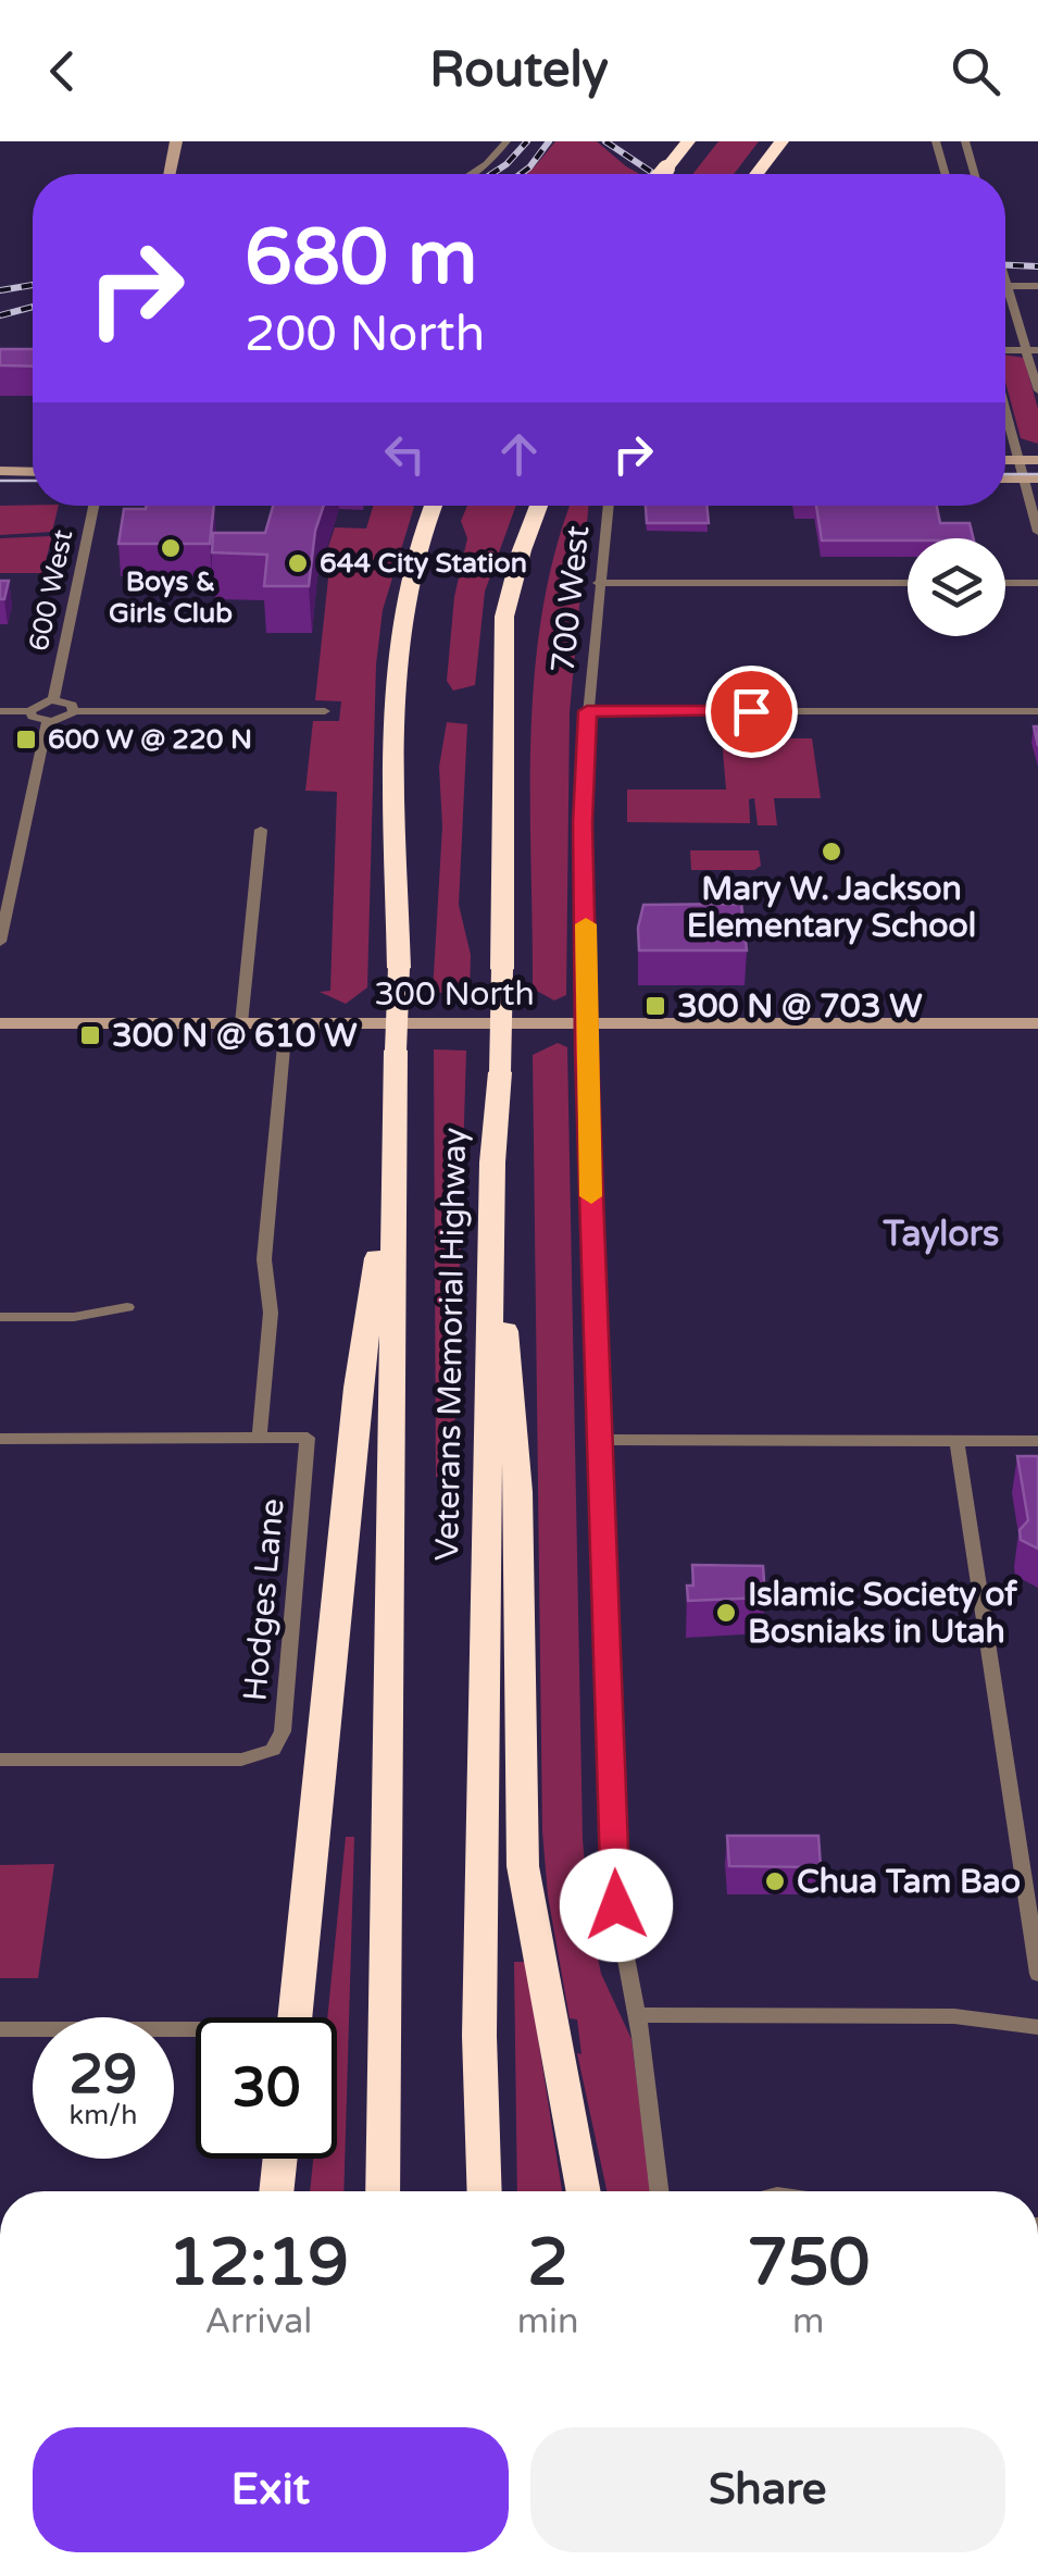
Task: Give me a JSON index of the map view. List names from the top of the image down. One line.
{"streets":{"highway":["Veterans Memorial Highway"],"street":["600 West","700 West","300 North","Hodges Lane"]},"crossings":[["700 West","300 North"]],"districts":["Taylors"],"places":{"other":["Boys & Girls Club","644 City Station","Mary W. Jackson Elementary School","Islamic Society of Bosniaks in Utah","Chua Tam Bao"],"transit":["600 W @ 220 N","300 N @ 703 W","300 N @ 610 W"]},"page":{"header":"Routely","turn":["680 m","200 North"],"speed":"29 km/h","limit":"30","eta":["12:19","Arrival","2","min","750","m"],"buttons":["Exit","Share"]}}
